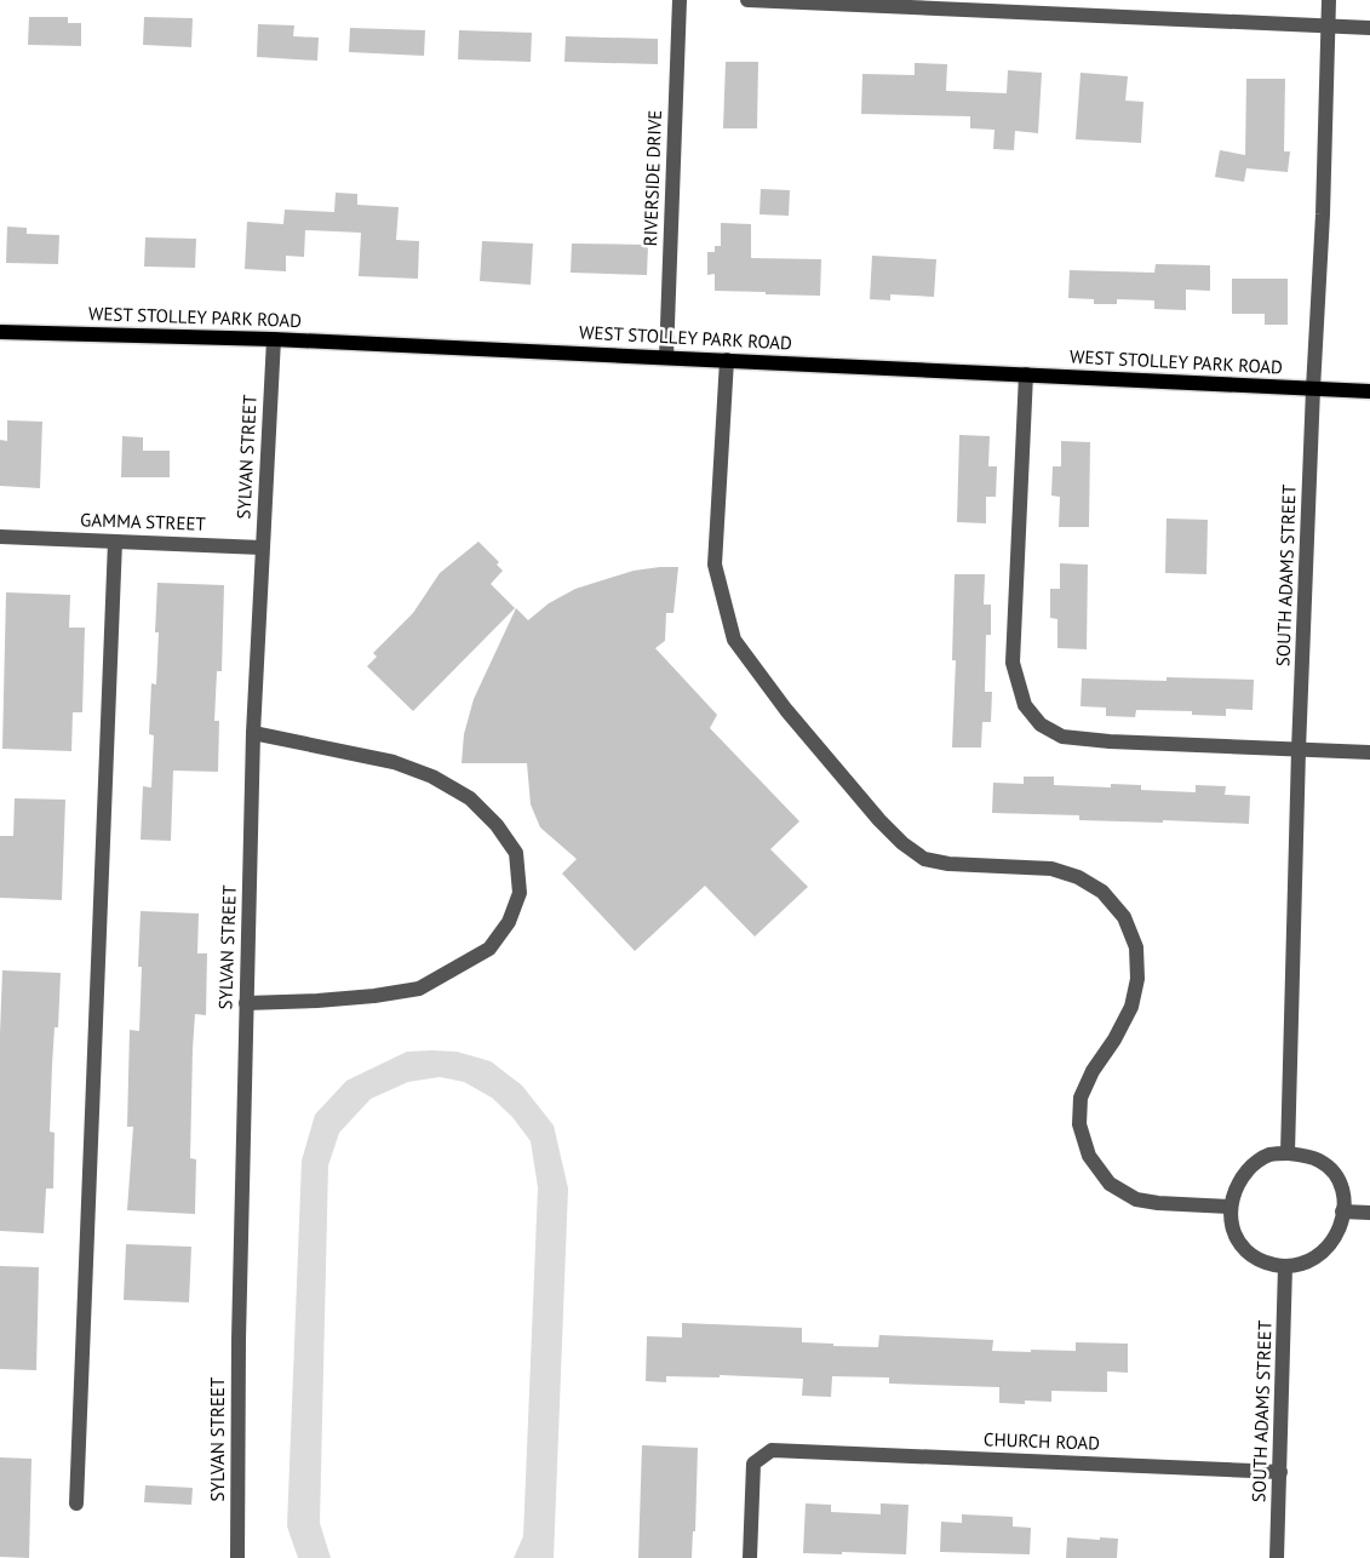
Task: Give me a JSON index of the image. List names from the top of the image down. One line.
{"streets":{"main road":["WEST STOLLEY PARK ROAD"],"street":["RIVERSIDE DRIVE","SYLVAN STREET","GAMMA STREET","SOUTH ADAMS STREET","CHURCH ROAD"]},"crossings":[["RIVERSIDE DRIVE","WEST STOLLEY PARK ROAD"],["WEST STOLLEY PARK ROAD","SYLVAN STREET"],["WEST STOLLEY PARK ROAD","SOUTH ADAMS STREET"],["SYLVAN STREET","GAMMA STREET"],["SOUTH ADAMS STREET","CHURCH ROAD"]]}
